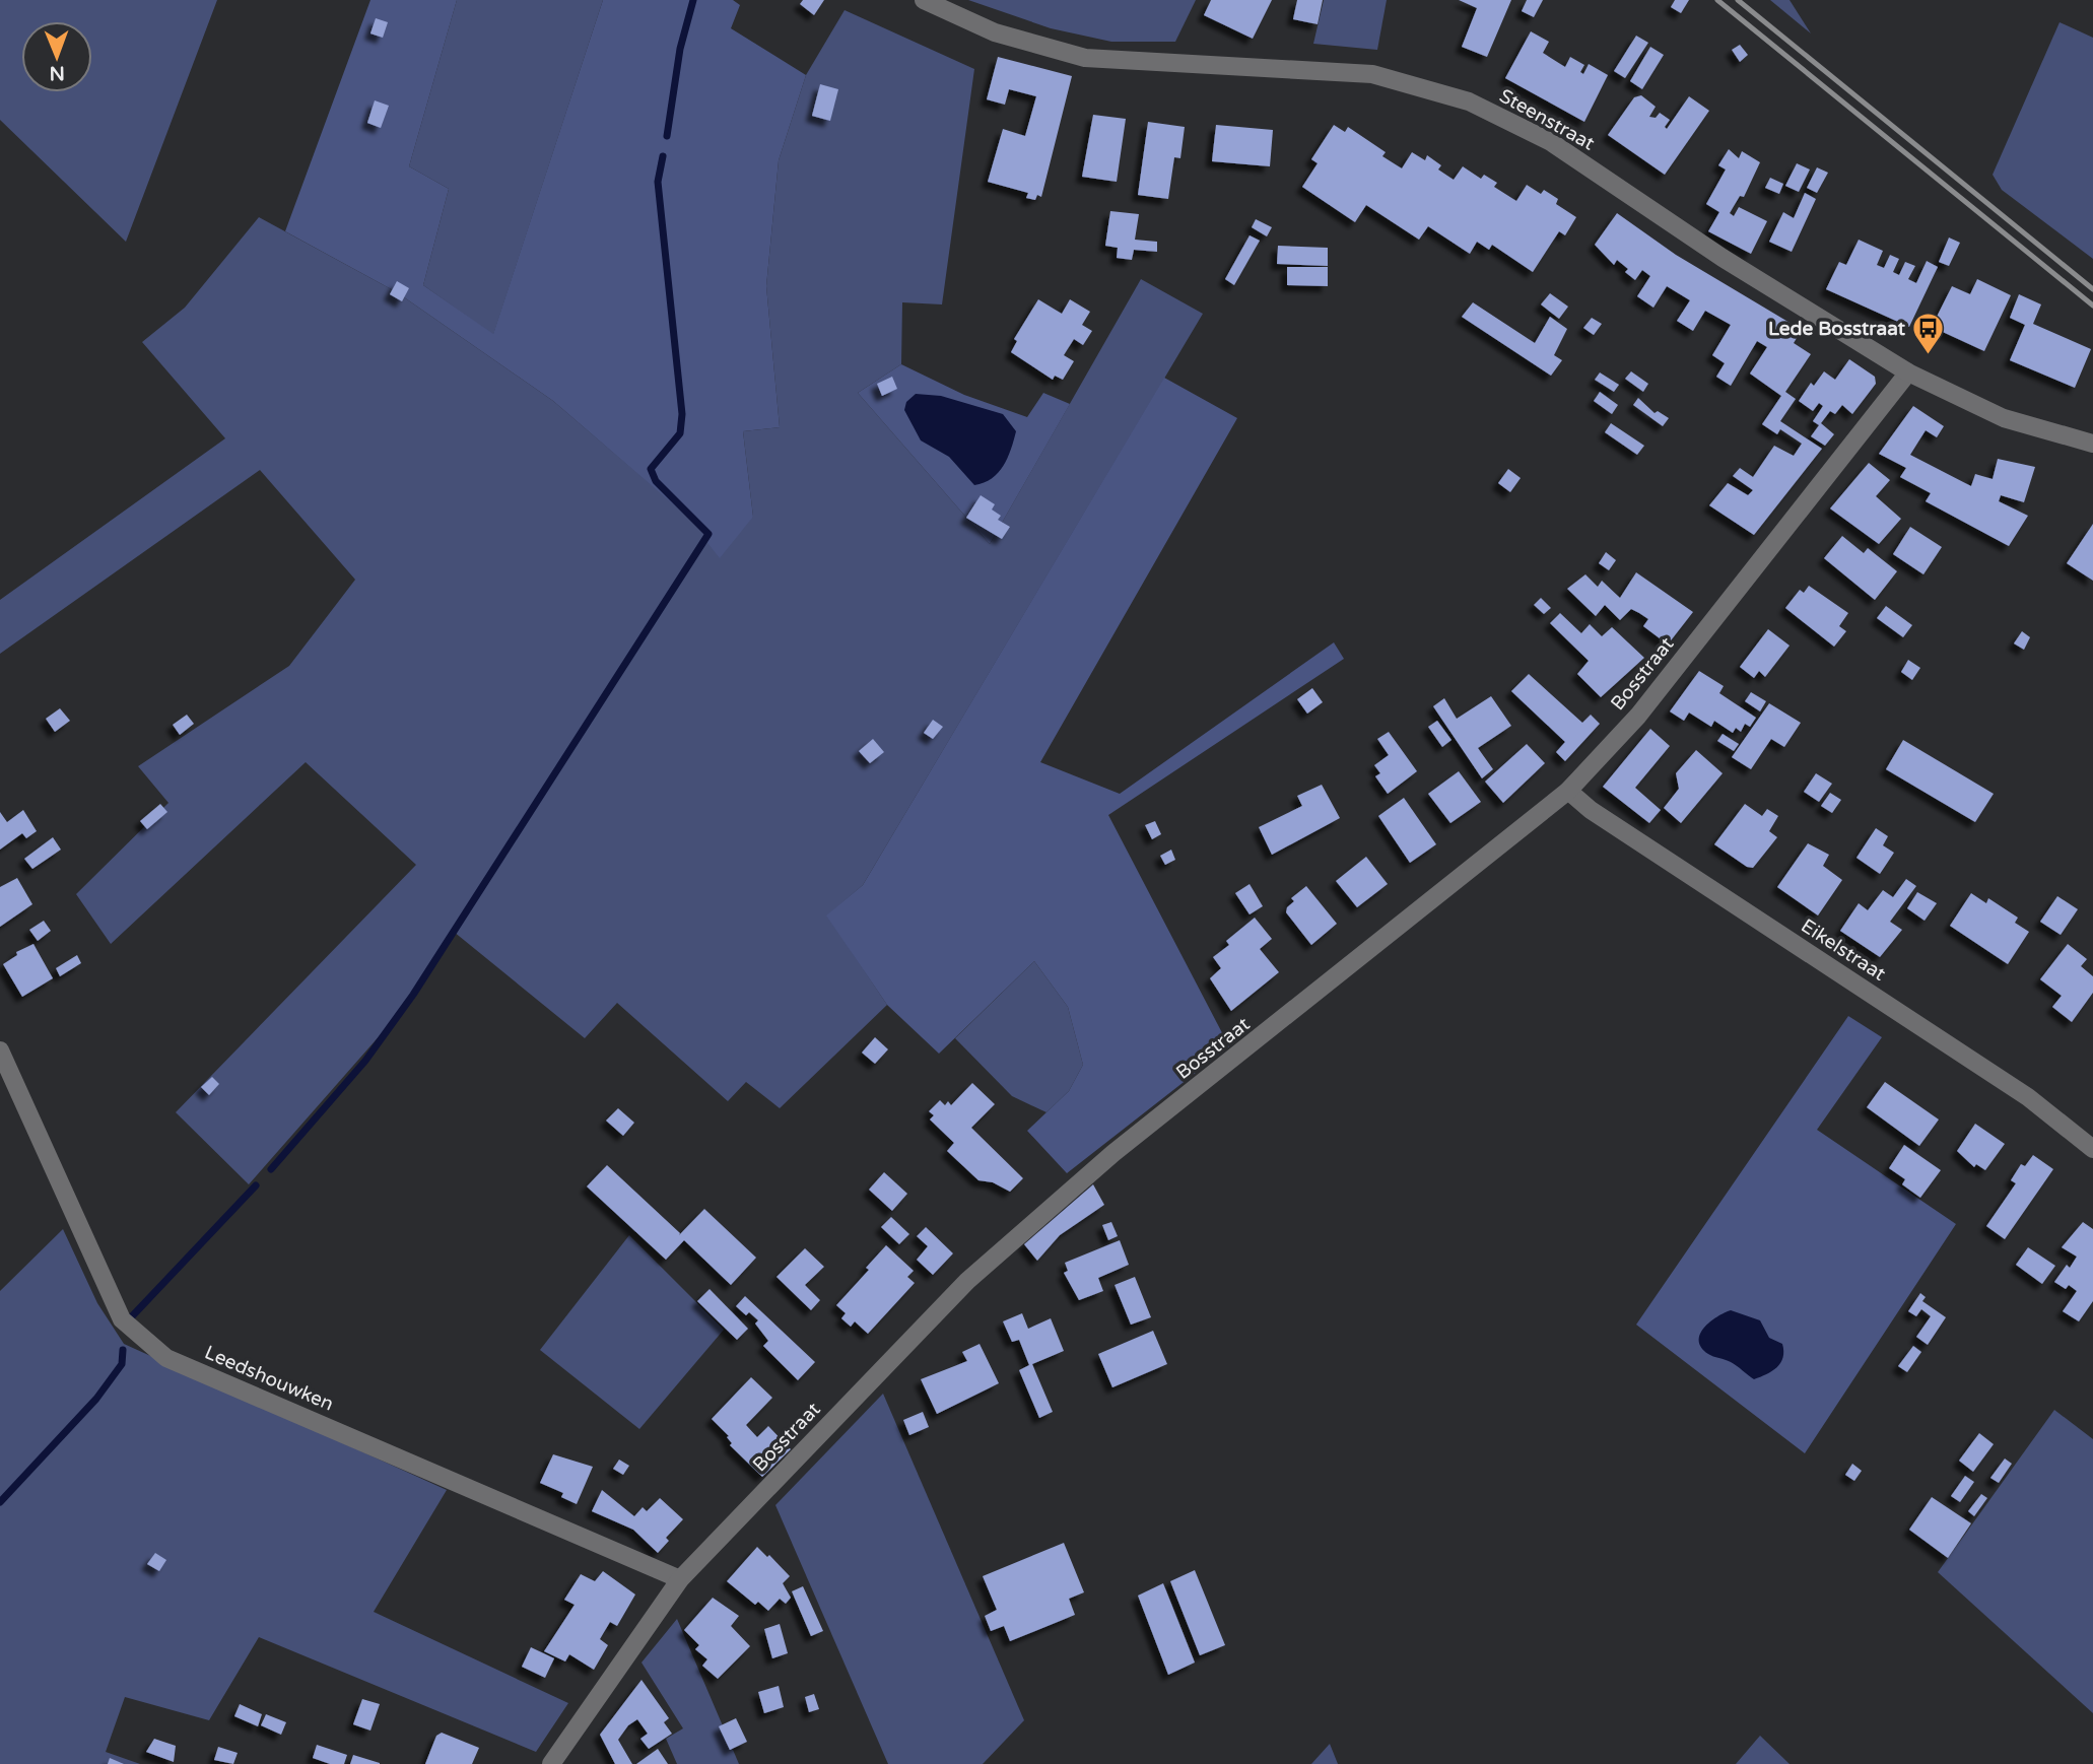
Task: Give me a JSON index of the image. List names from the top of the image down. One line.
{"streets":{"street":["Steenstraat","Bosstraat","Eikelstraat","Leedshouwken"]},"crossings":[["Steenstraat","Bosstraat"],["Bosstraat","Eikelstraat"],["Bosstraat","Leedshouwken"]],"places":{"bus stop":["Lede Bosstraat"]},"north":"bottom"}
